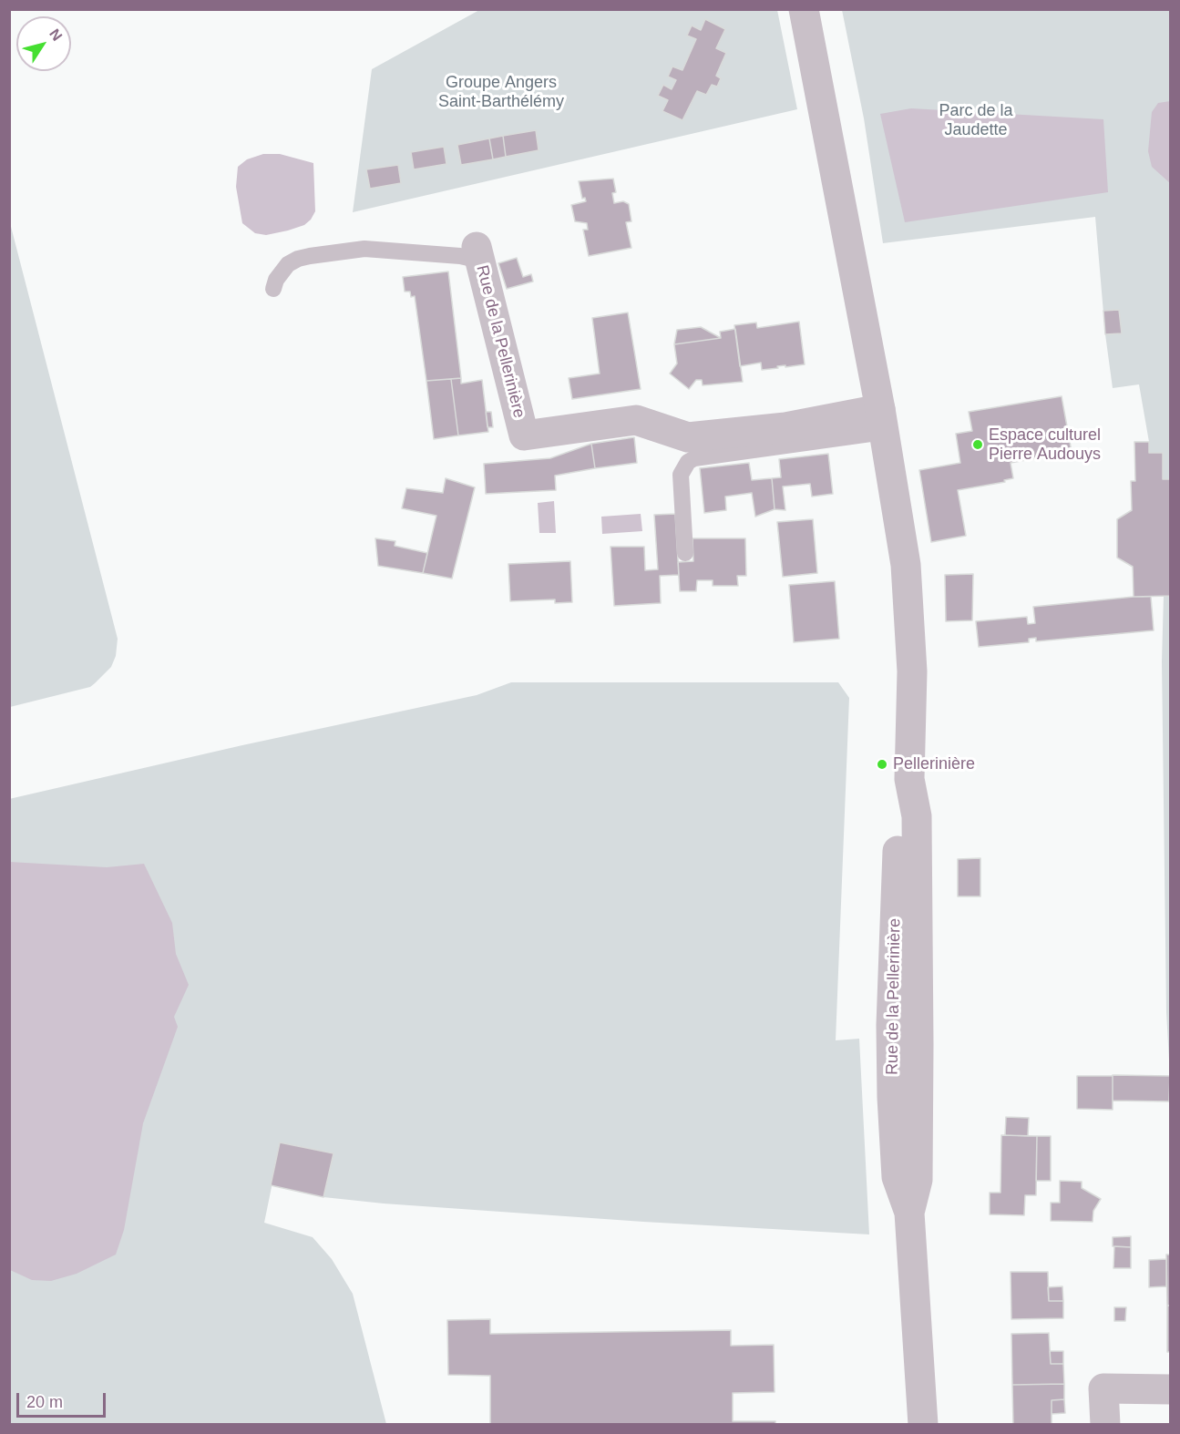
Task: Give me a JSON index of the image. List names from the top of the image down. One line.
{"streets":{"street":["Rue de la Pellerinière"]},"parks":["Groupe Angers Saint-Barthélémy","Parc de la Jaudette"],"places":["Espace culturel Pierre Audouys","Pellerinière"],"scale_bar":"20 m","north":"top right"}
